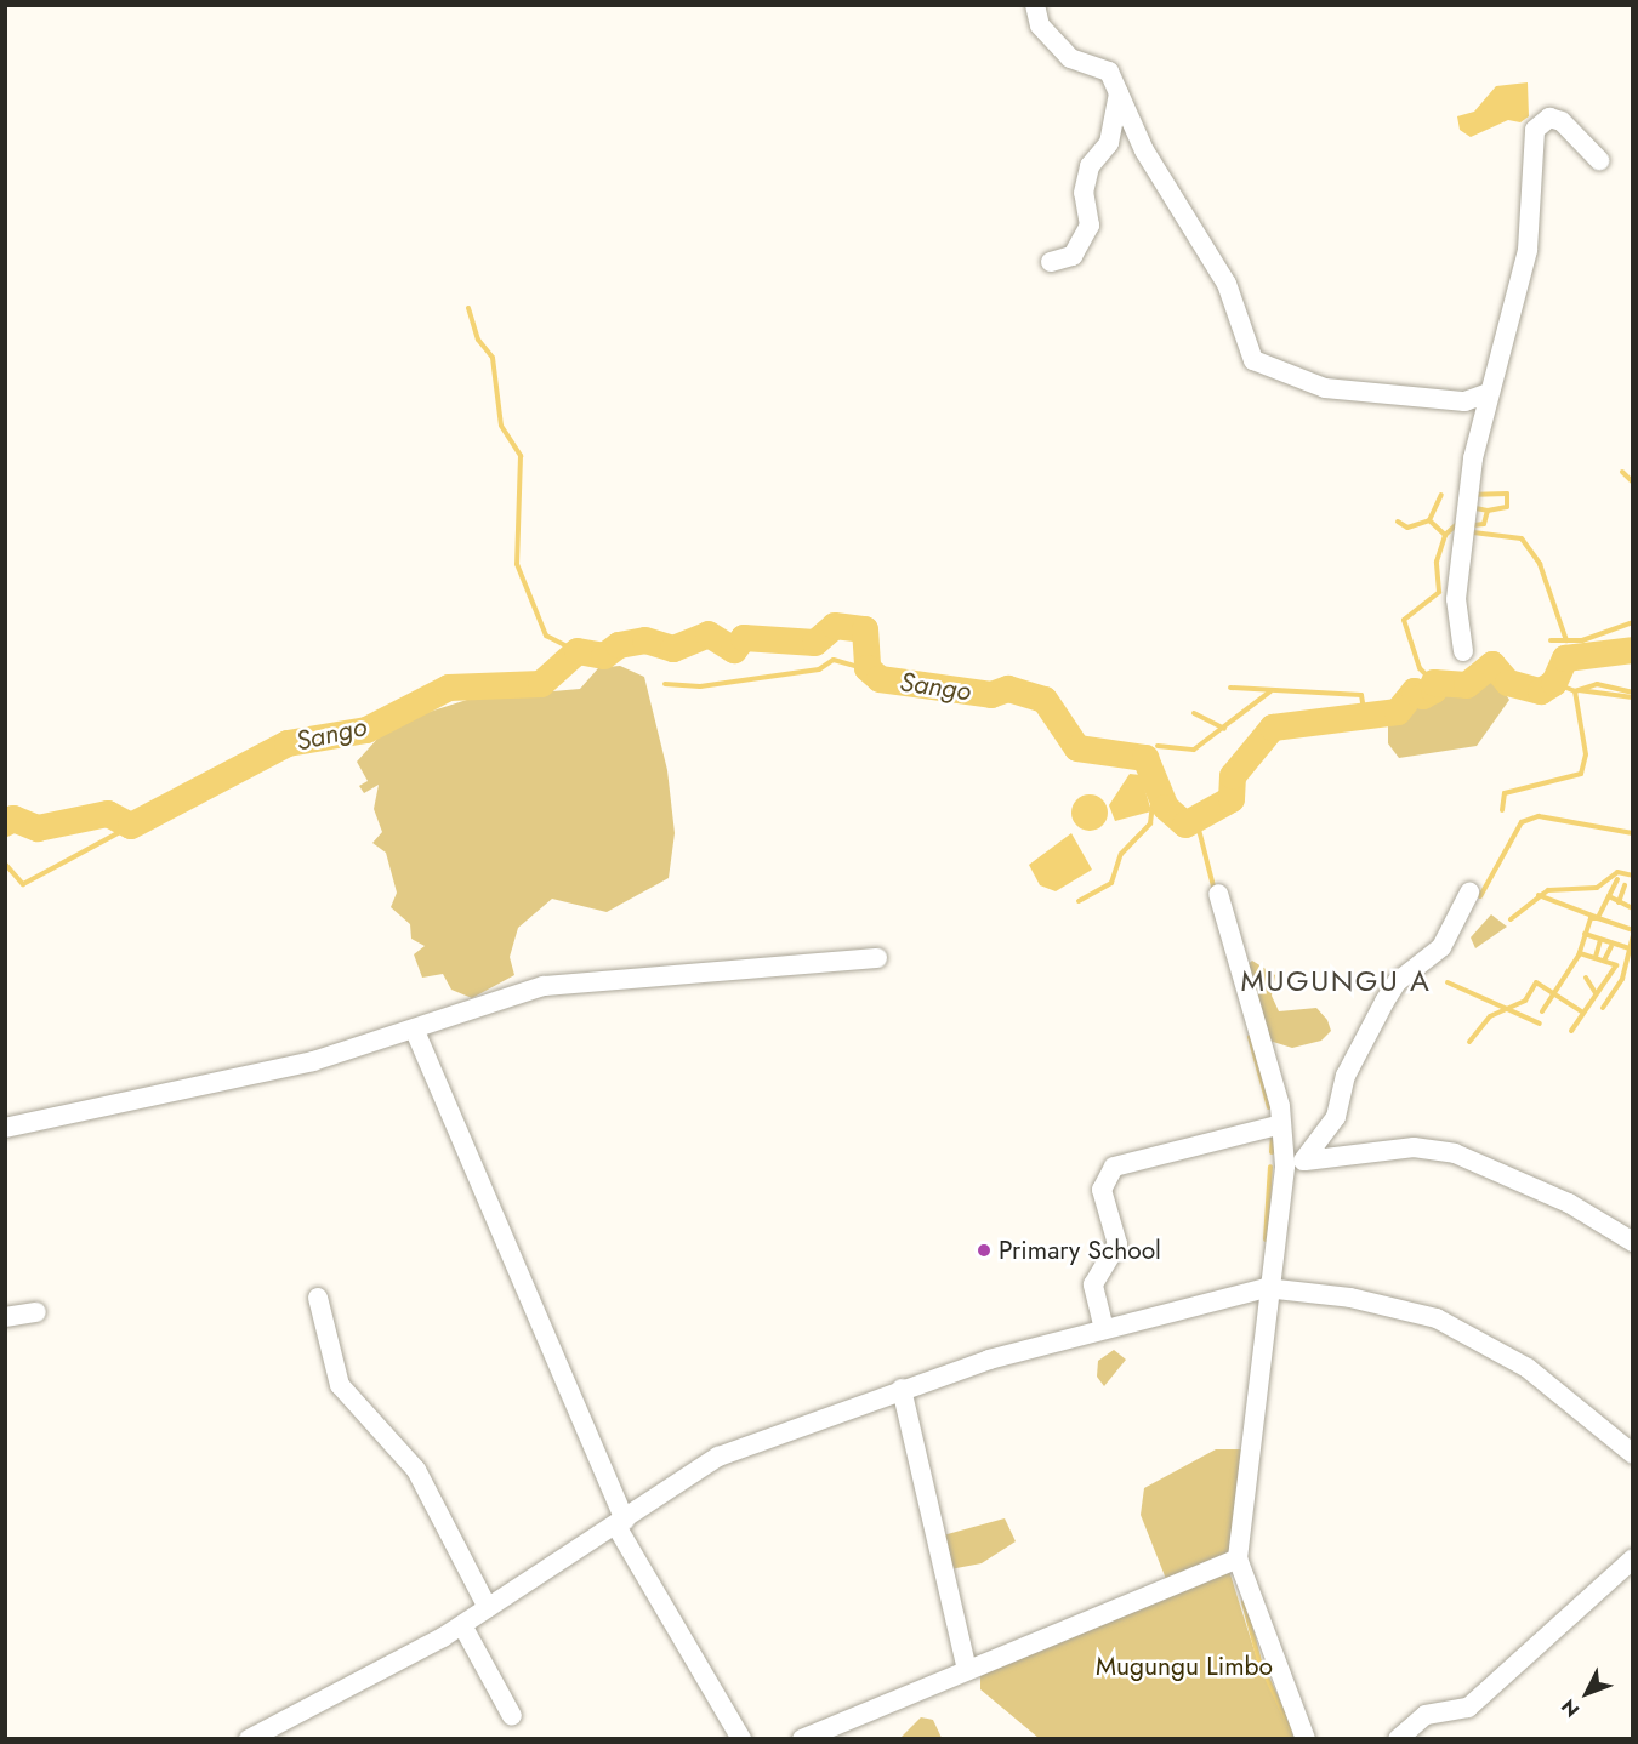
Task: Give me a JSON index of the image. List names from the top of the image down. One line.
{"districts":["MUGUNGU A"],"water":["Sango"],"parks":["Mugungu Limbo"],"places":["Primary School"],"north":"bottom left"}
